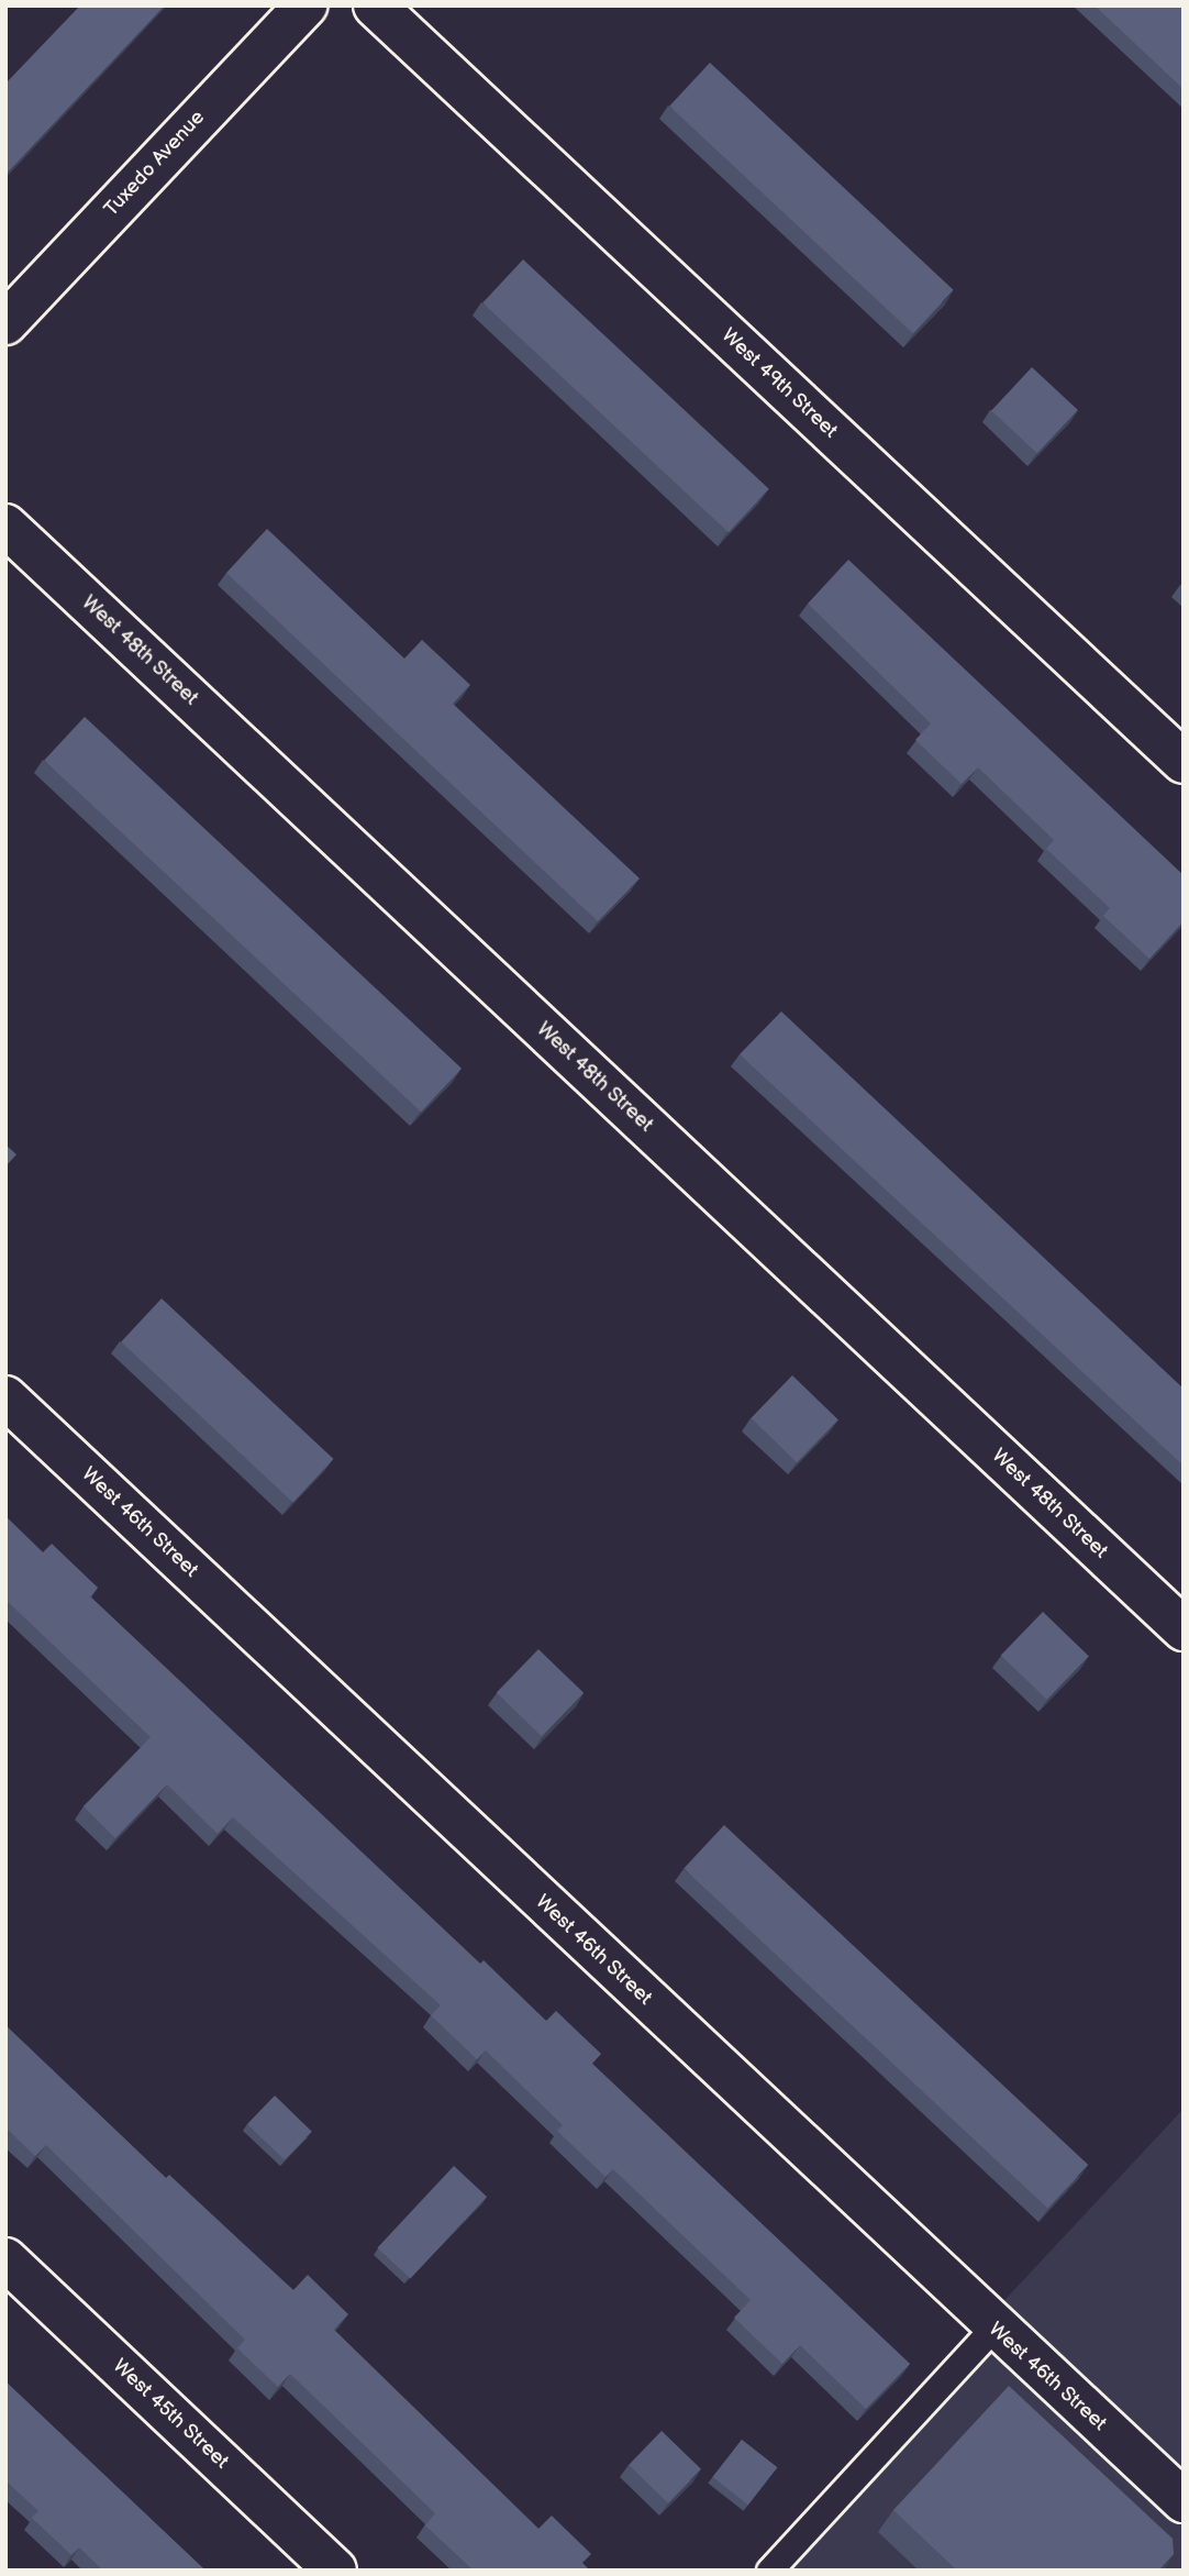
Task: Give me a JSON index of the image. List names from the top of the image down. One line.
{"streets":{"street":["Tuxedo Avenue","West 49th Street","West 48th Street","West 46th Street","West 45th Street"]}}
